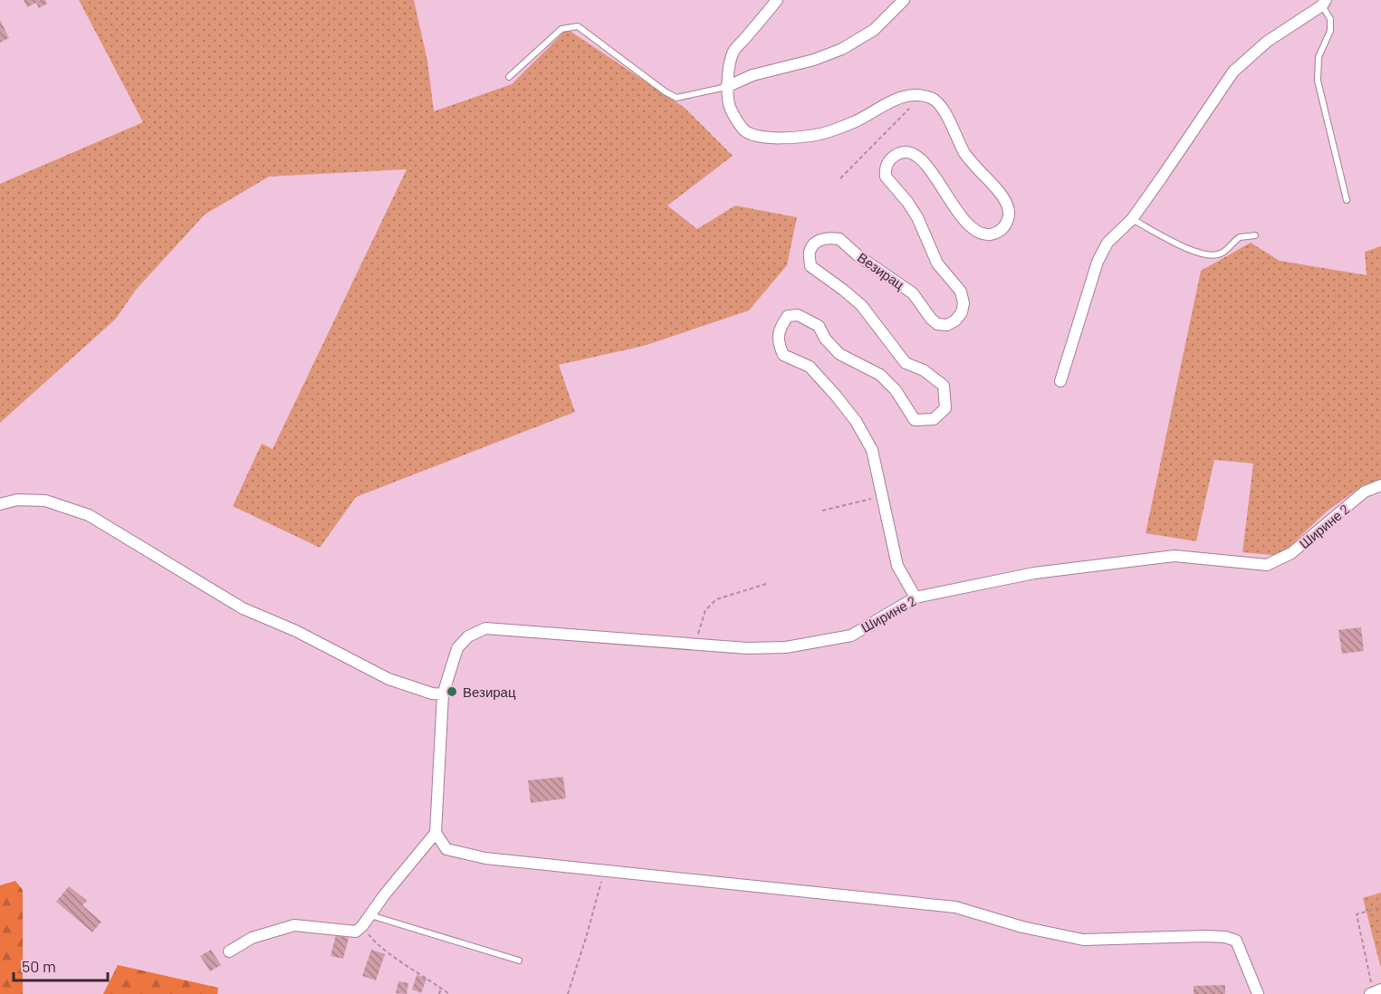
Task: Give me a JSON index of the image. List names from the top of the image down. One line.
{"streets":{"street":["Везирац","Ширине 2"]},"crossings":[["Везирац","Ширине 2"]],"places":["Везирац"],"scale_bar":"50 m"}
